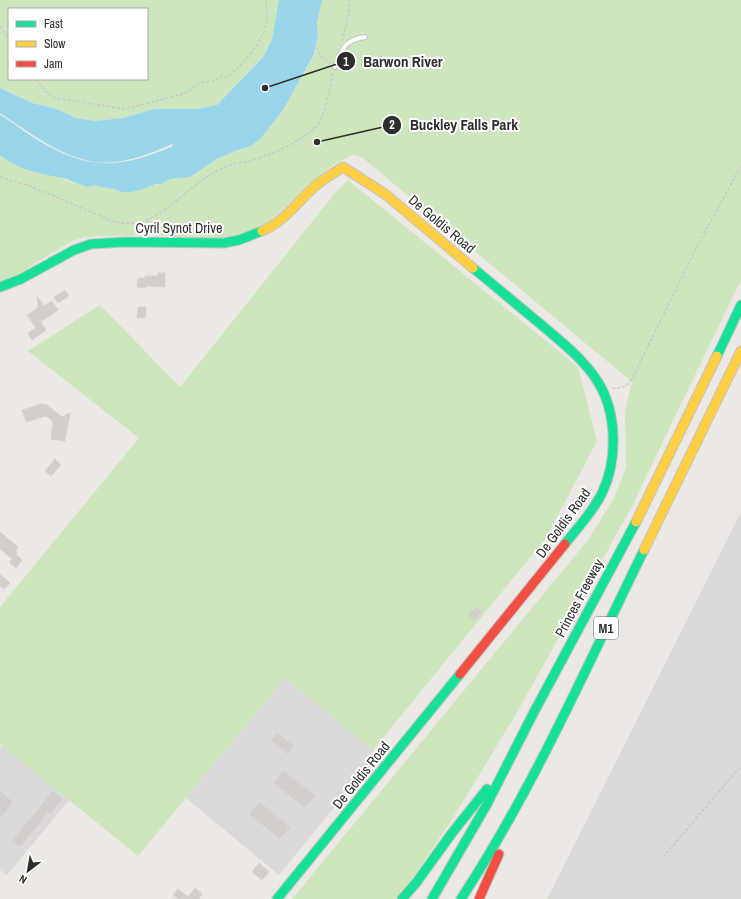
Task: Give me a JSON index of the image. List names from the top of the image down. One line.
{"streets":{"main road":["De Goldis Road","Cyril Synot Drive","Princes Freeway","M1"]},"crossings":[["De Goldis Road","Cyril Synot Drive"]],"places":["Barwon River","Buckley Falls Park"],"legend":["Fast","Slow","Jam"],"north":"bottom left"}
